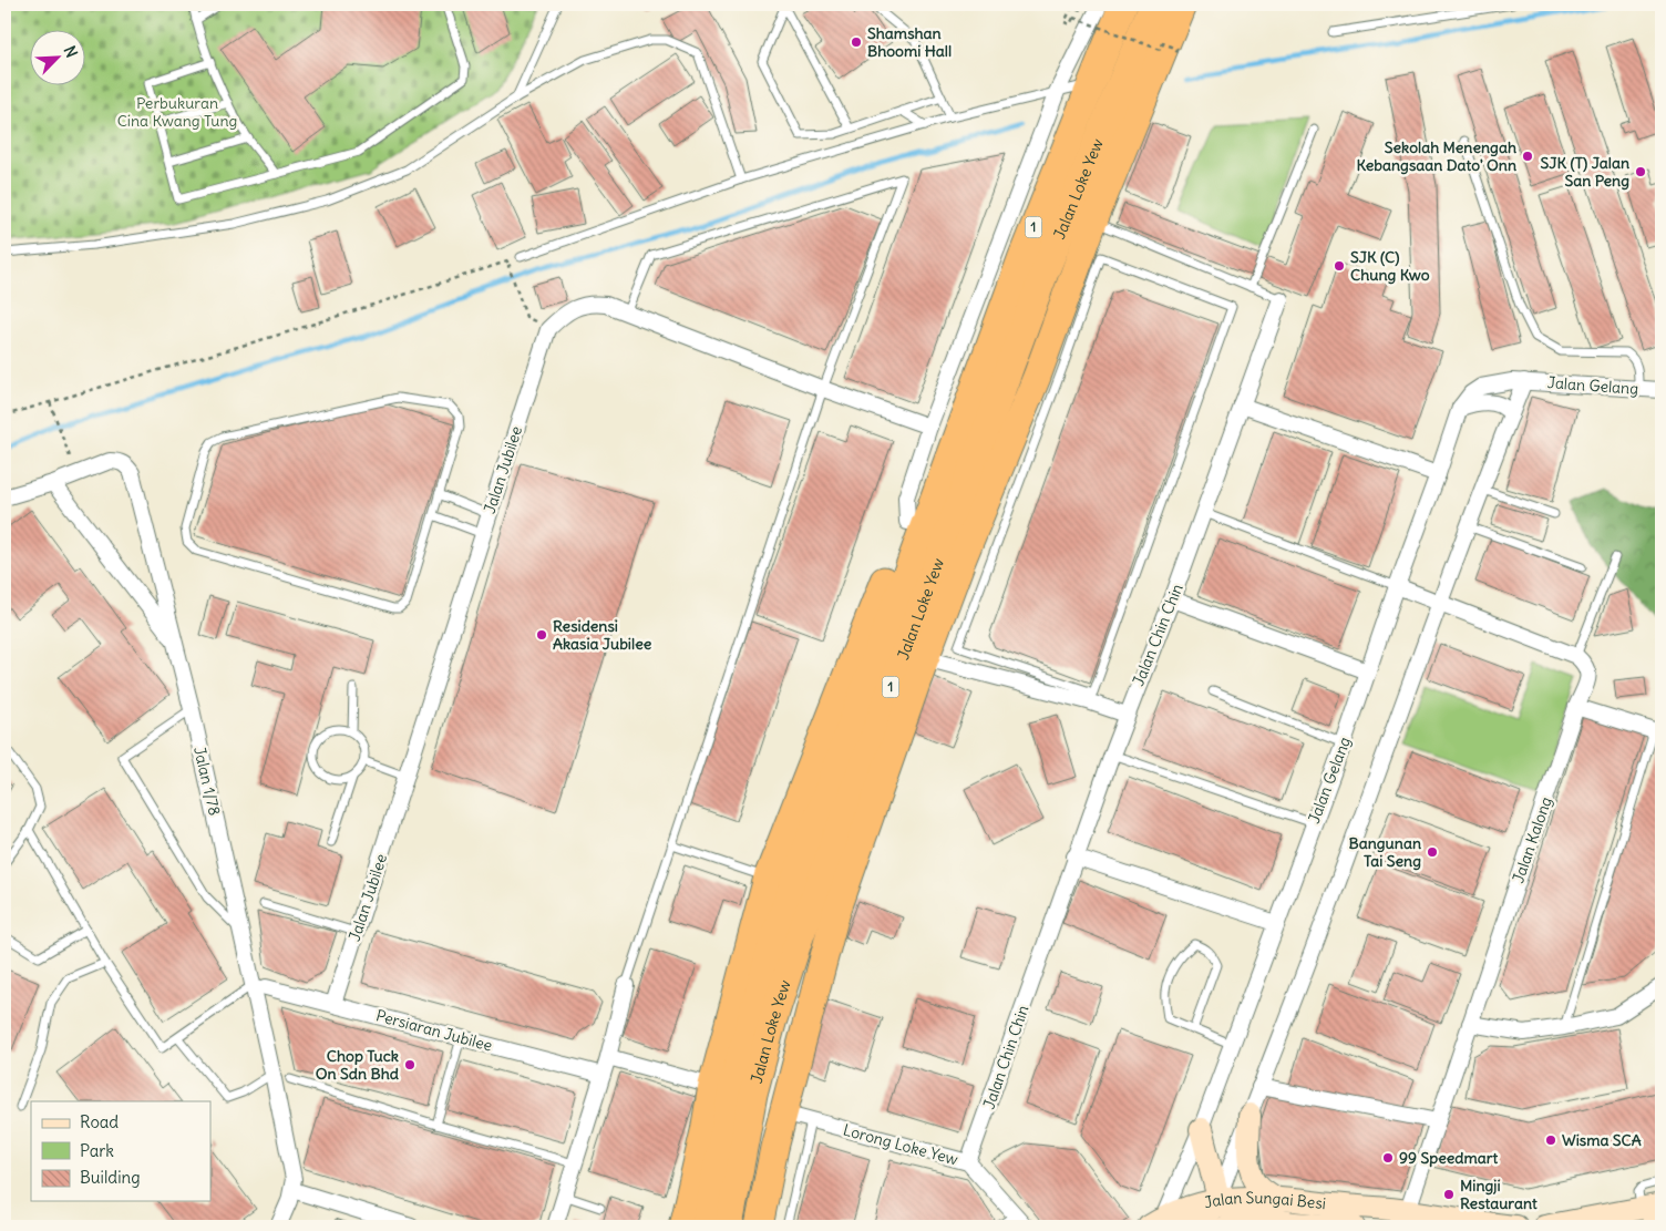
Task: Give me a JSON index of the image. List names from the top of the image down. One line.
{"streets":{"highway":["Jalan Loke Yew","1"],"street":["Jalan Gelang","Jalan Jubilee","Jalan Chin Chin","Jalan 1/78","Jalan Kalong","Persiaran Jubilee","Lorong Loke Yew","Jalan Sungai Besi"]},"crossings":[["Jalan Gelang","Jalan Sungai Besi"],["Jalan Jubilee","Persiaran Jubilee"],["Jalan Chin Chin","Lorong Loke Yew"],["Jalan 1/78","Persiaran Jubilee"],["Jalan Kalong","Jalan Sungai Besi"]],"parks":["Perbukuran Cina Kwang Tung"],"places":["Shamshan Bhoomi Hall","Sekolah Menengah Kebangsaan Dato' Onn","SJK (T) Jalan San Peng","SJK (C) Chung Kwo","Residensi Akasia Jubilee","Bangunan Tai Seng","Chop Tuck On Sdn Bhd","Wisma SCA","99 Speedmart","Mingji Restaurant"],"legend":["Road","Park","Building"],"north":"top right"}
